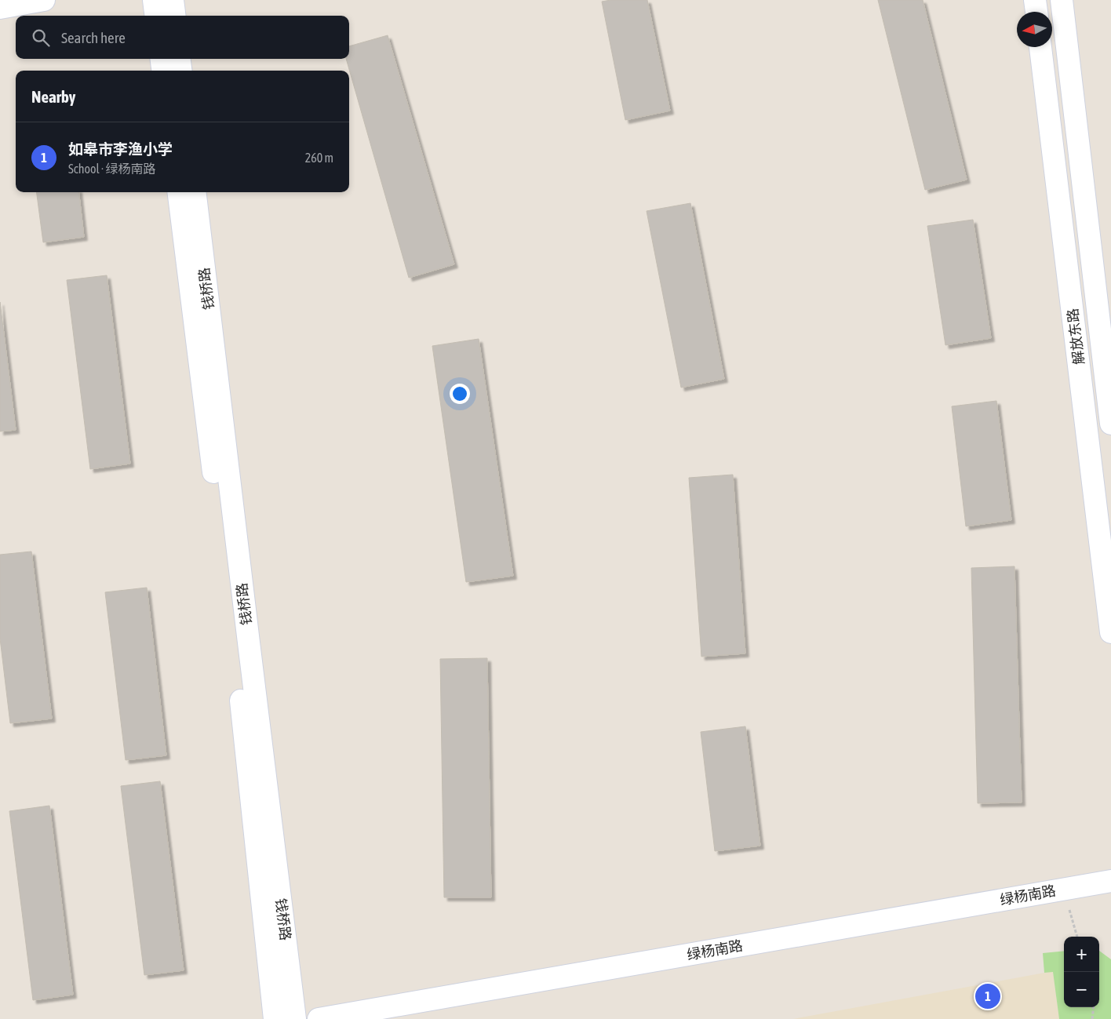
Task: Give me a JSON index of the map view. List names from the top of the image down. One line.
{"streets":{"street":["钱桥路","解放东路","绿杨南路"]},"north":"left","page":{"search":"Search here","heading":"Nearby","list":[{"mark":"1","name":"如皋市李渔小学","note":"School · 绿杨南路","value":"260 m"}],"map_buttons":["+","−"],"pins":"1"}}
